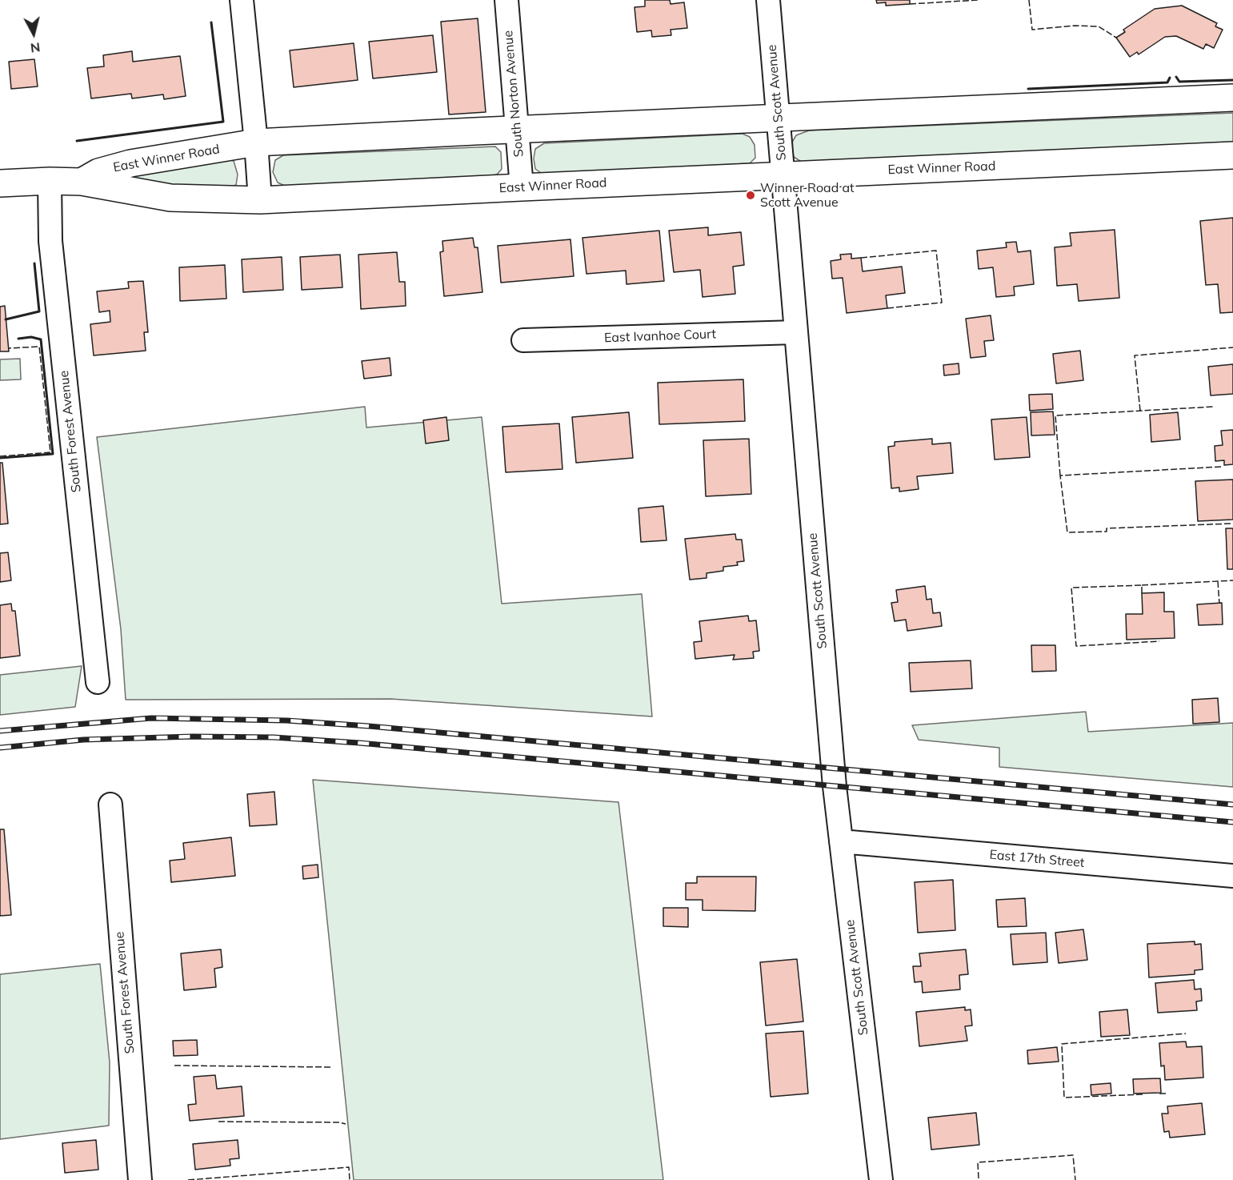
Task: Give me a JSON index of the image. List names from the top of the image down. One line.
{"streets":{"street":["South Norton Avenue","South Scott Avenue","East Winner Road","East Ivanhoe Court","South Forest Avenue","East 17th Street"]},"crossings":[["South Norton Avenue","East Winner Road"],["South Scott Avenue","East Winner Road"],["South Scott Avenue","East Ivanhoe Court"],["South Scott Avenue","East 17th Street"]],"places":["Winner Road at Scott Avenue"],"north":"bottom"}
